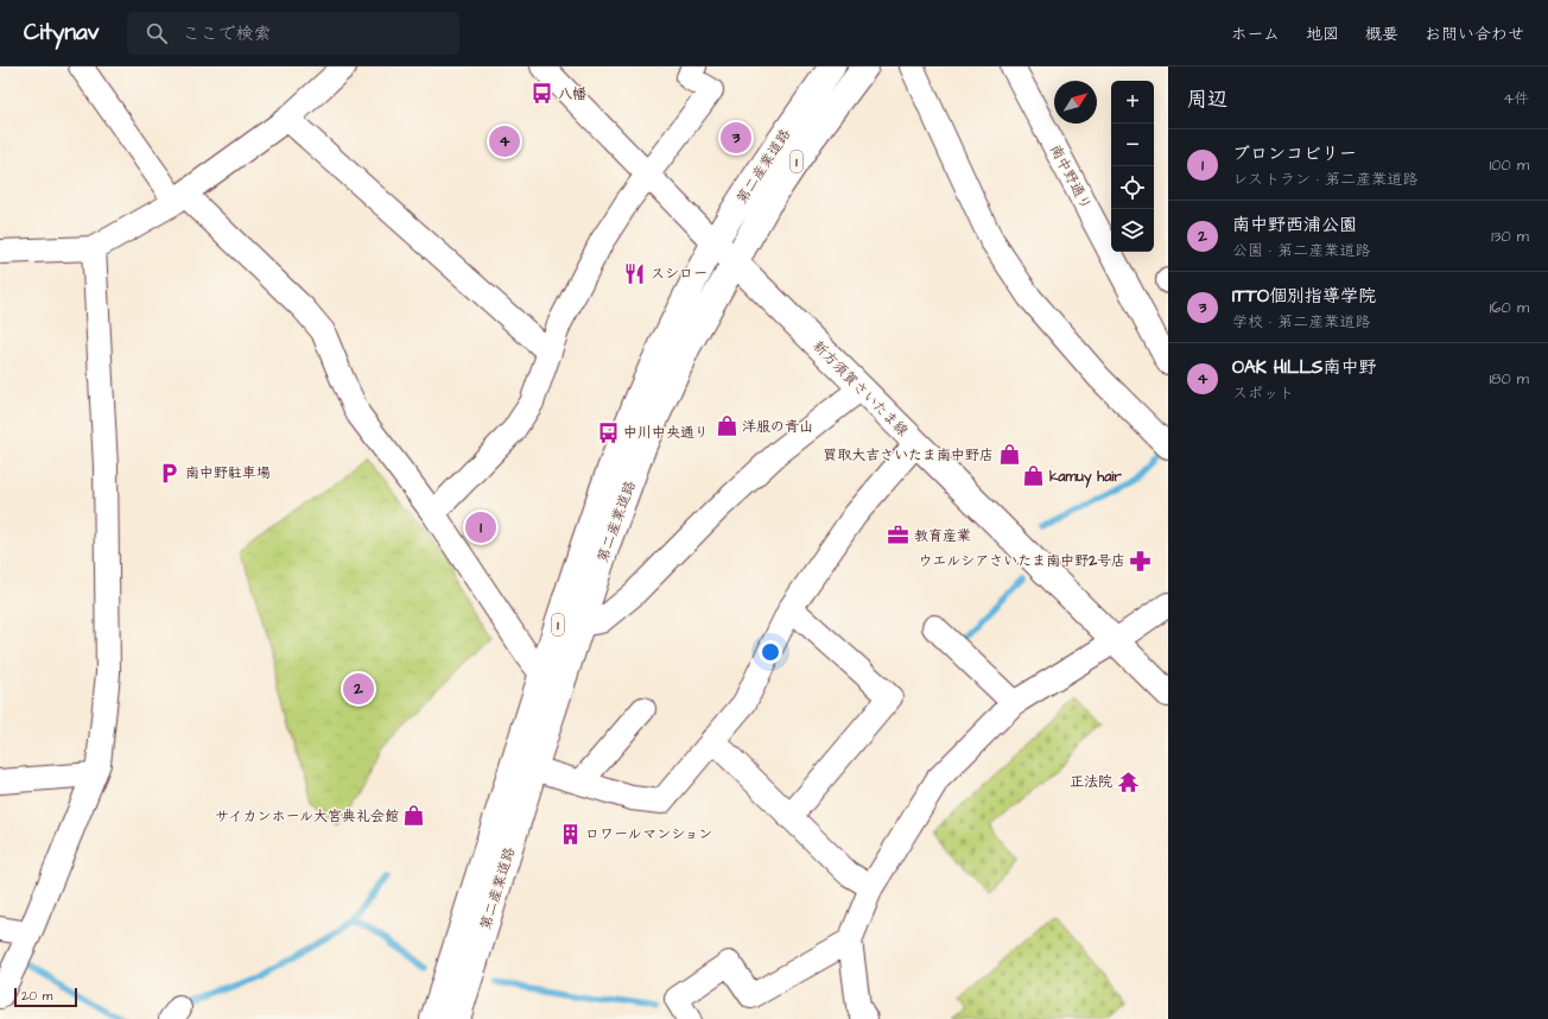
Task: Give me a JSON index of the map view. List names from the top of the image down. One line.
{"streets":{"main road":["1","第二産業道路","新方須賀さいたま線"],"street":["南中野通り"]},"crossings":[["第二産業道路","新方須賀さいたま線"]],"places":{"bus stop":["八幡","中川中央通り"],"restaurant":["スシロー"],"shop":["洋服の青山","買取大吉さいたま南中野店","kamuy hair","サイカンホール大宮典礼会館"],"parking":["南中野駐車場"],"office":["教育産業"],"pharmacy":["ウエルシアさいたま南中野2号店"],"temple":["正法院"],"building":["ロワールマンション"]},"scale_bar":"20 m","north":"top right","page":{"header":"Citynav","search":"ここで検索","nav":["ホーム","地図","概要","お問い合わせ"],"heading":["周辺","4件"],"map_buttons":["+","−"],"pins":["3","4","1","2"],"list":[{"mark":"1","name":"ブロンコビリー","note":"レストラン · 第二産業道路","value":"100 m"},{"mark":"2","name":"南中野西浦公園","note":"公園 · 第二産業道路","value":"130 m"},{"mark":"3","name":"ITTO個別指導学院","note":"学校 · 第二産業道路","value":"160 m"},{"mark":"4","name":"OAK HILLS南中野","note":"スポット","value":"180 m"}],"scale":"20 m"}}
